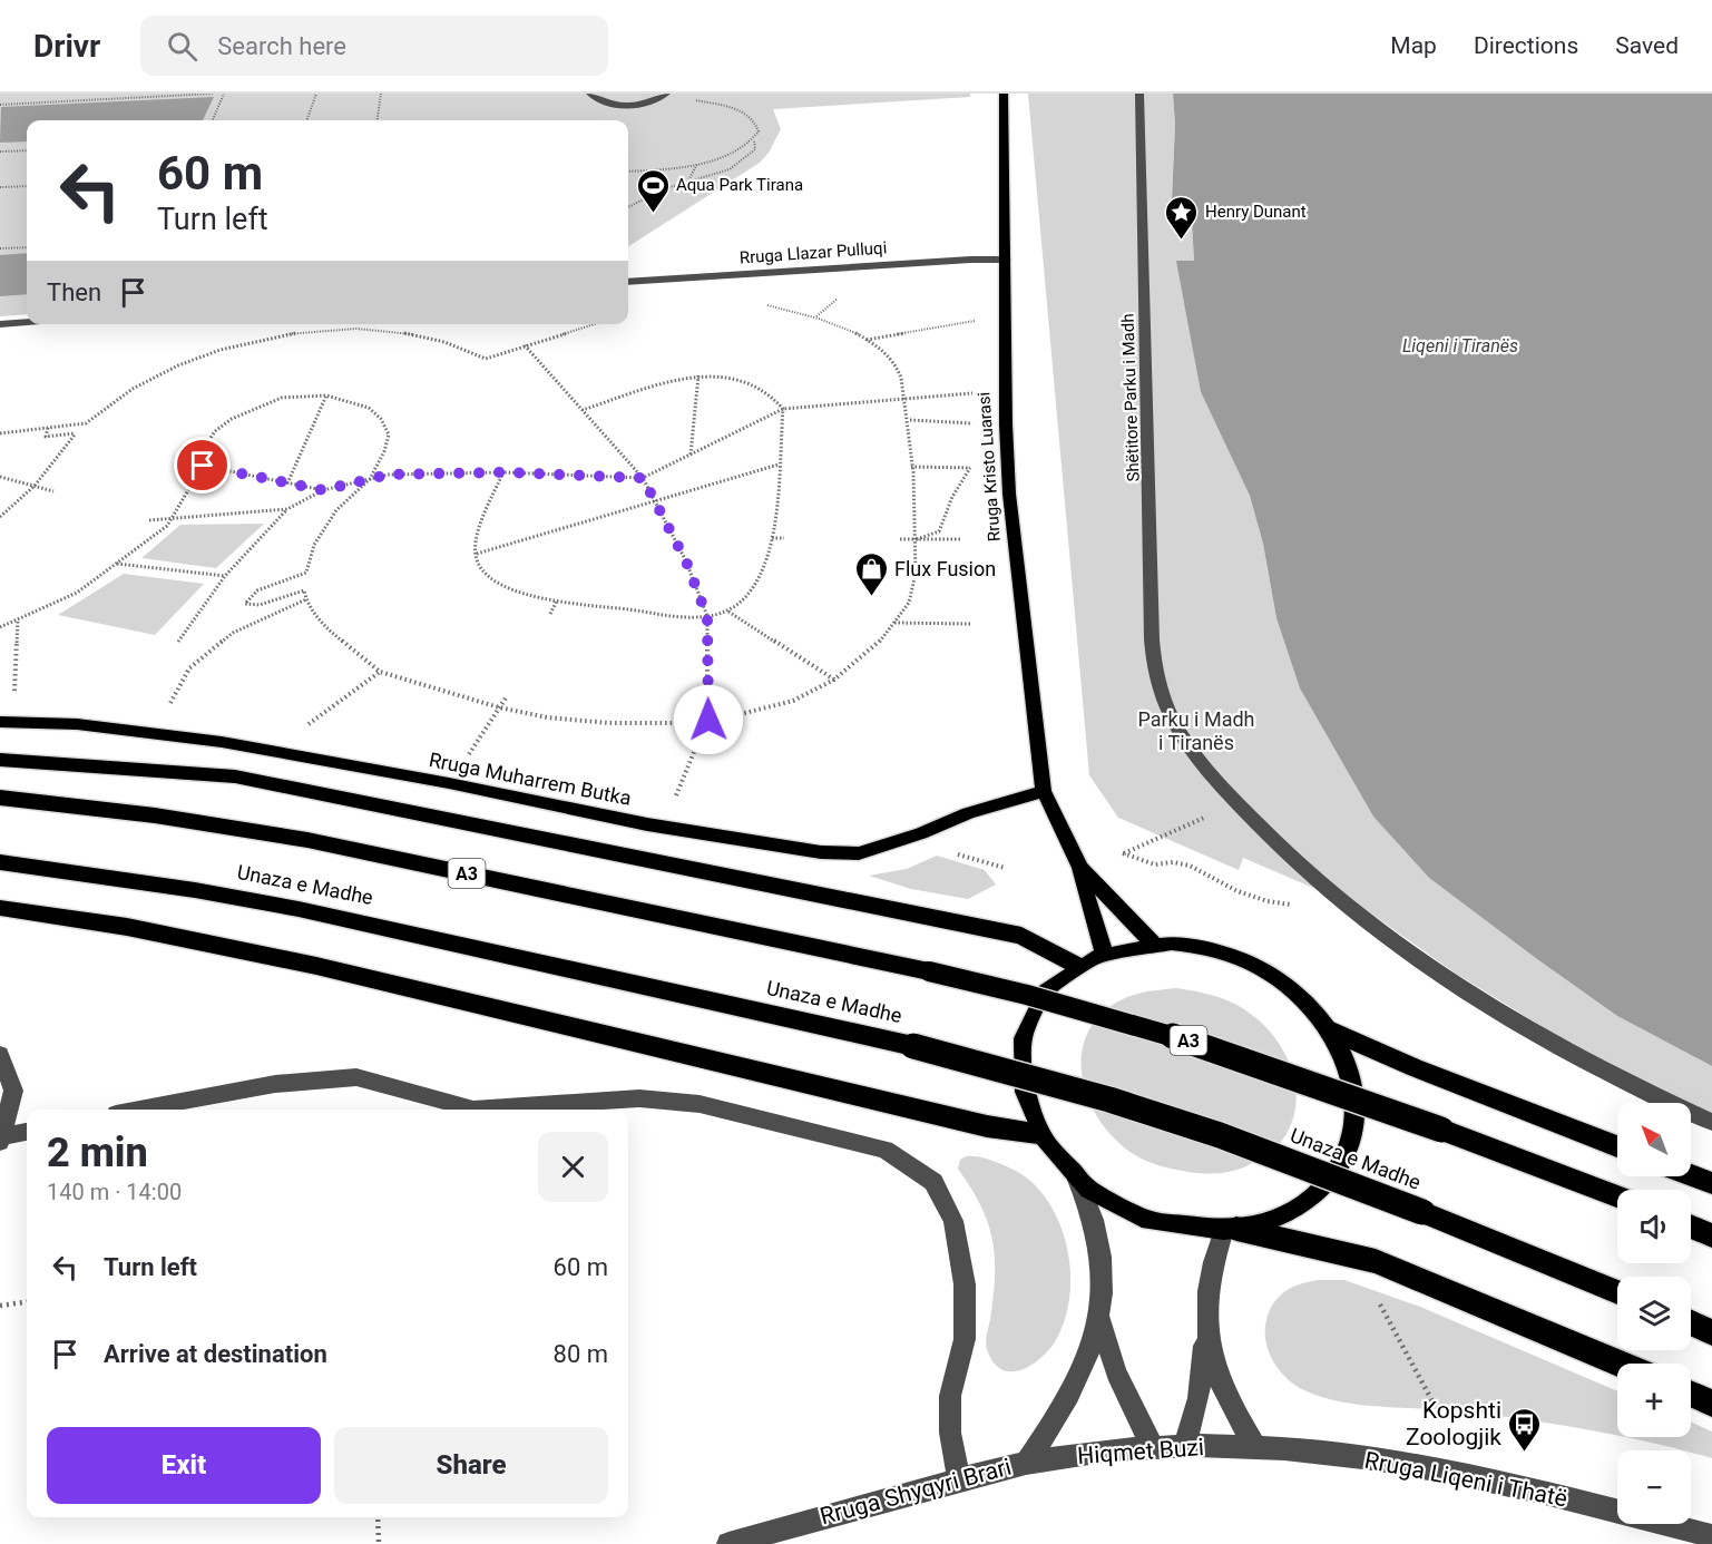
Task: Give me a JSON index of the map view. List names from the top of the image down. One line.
{"streets":{"highway":["A3","Unaza e Madhe"],"main road":["Rruga Kristo Luarasi","Rruga Muharrem Butka"],"street":["Rruga Llazar Pulluqi","Shëtitore Parku i Madh","Hiqmet Buzi","Rruga Liqeni i Thatë","Rruga Shyqyri Brari"]},"crossings":[["Rruga Llazar Pulluqi","Rruga Kristo Luarasi"],["Rruga Kristo Luarasi","Rruga Muharrem Butka"],["Hiqmet Buzi","Rruga Liqeni i Thatë"],["Hiqmet Buzi","Rruga Shyqyri Brari"]],"water":["Liqeni i Tiranës"],"parks":["Parku i Madh i Tiranës"],"places":{"sports":["Aqua Park Tirana"],"place":["Henry Dunant"],"shop":["Flux Fusion"],"bus stop":["Kopshti Zoologjik"]},"north":"top left","page":{"header":"Drivr","search":"Search here","nav":["Map","Directions","Saved"],"turn":["60 m","Turn left"],"then":"Then","map_buttons":["+","−"],"heading":["2 min","140 m · 14:00"],"list":[{"name":"Turn left","value":"60 m"},{"name":"Arrive at destination","value":"80 m"}],"buttons":["Exit","Share"]}}
